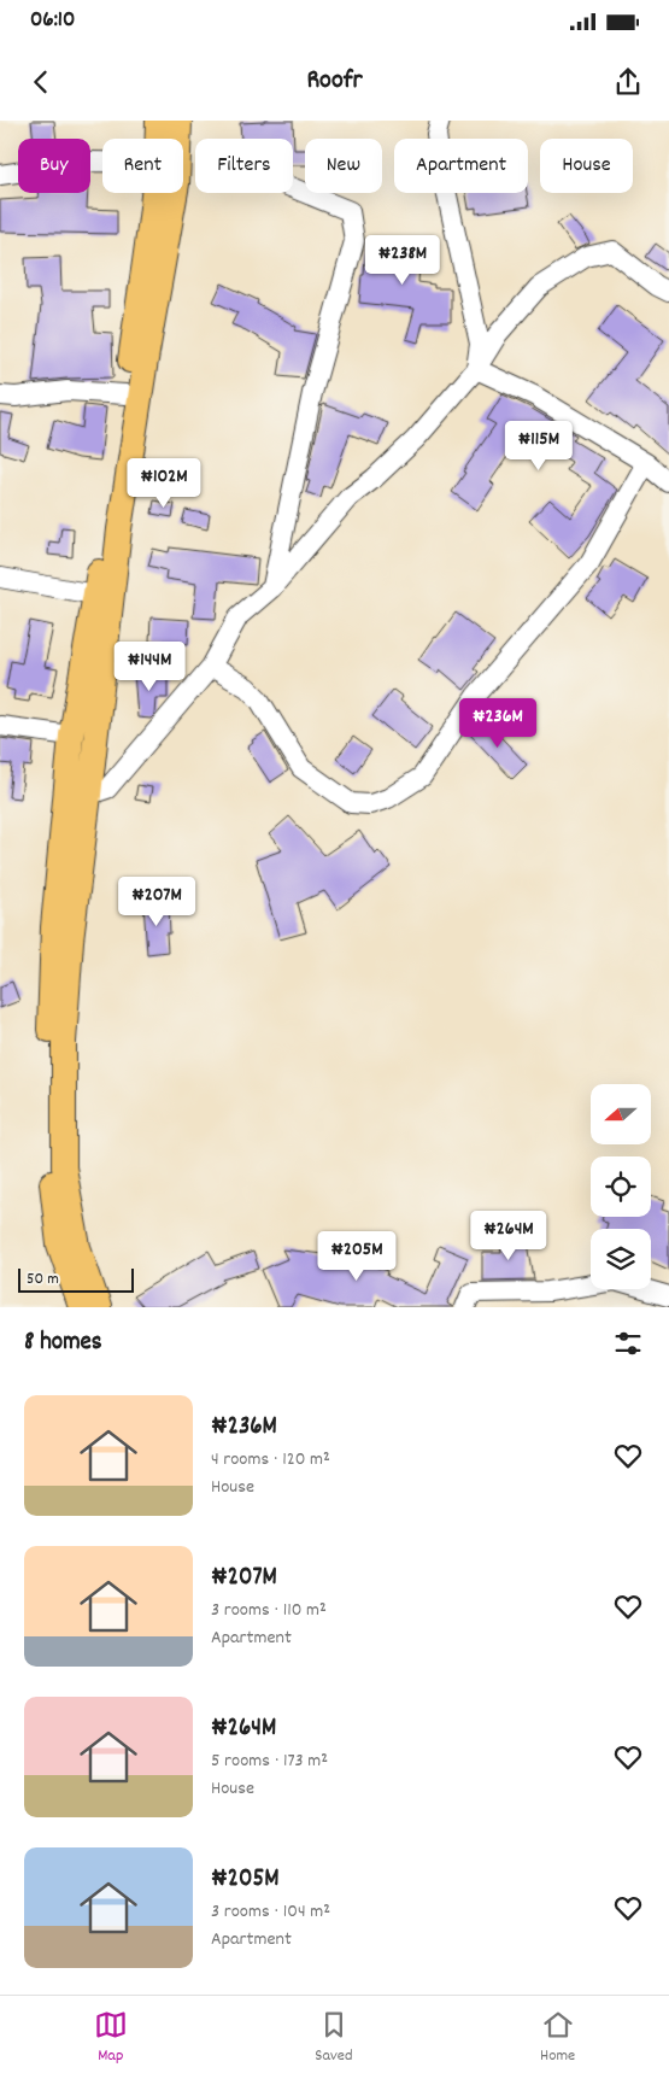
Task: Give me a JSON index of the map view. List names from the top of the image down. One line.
{"scale_bar":"50 m","north":"left","page":{"status":"06:10","header":"Roofr","chip":["Buy","Rent","Filters","New","Apartment","House"],"price":["₦238M","₦115M","₦102M","₦144M","₦236M","₦207M","₦264M","₦205M"],"scale":"50 m","heading":"8 homes","list":[{"name":"₦236M","note":"4 rooms · 120 m² · House"},{"name":"₦207M","note":"3 rooms · 110 m² · Apartment"},{"name":"₦264M","note":"5 rooms · 173 m² · House"},{"name":"₦205M","note":"3 rooms · 104 m² · Apartment"}],"tabs":["Map","Saved","Home"]}}
